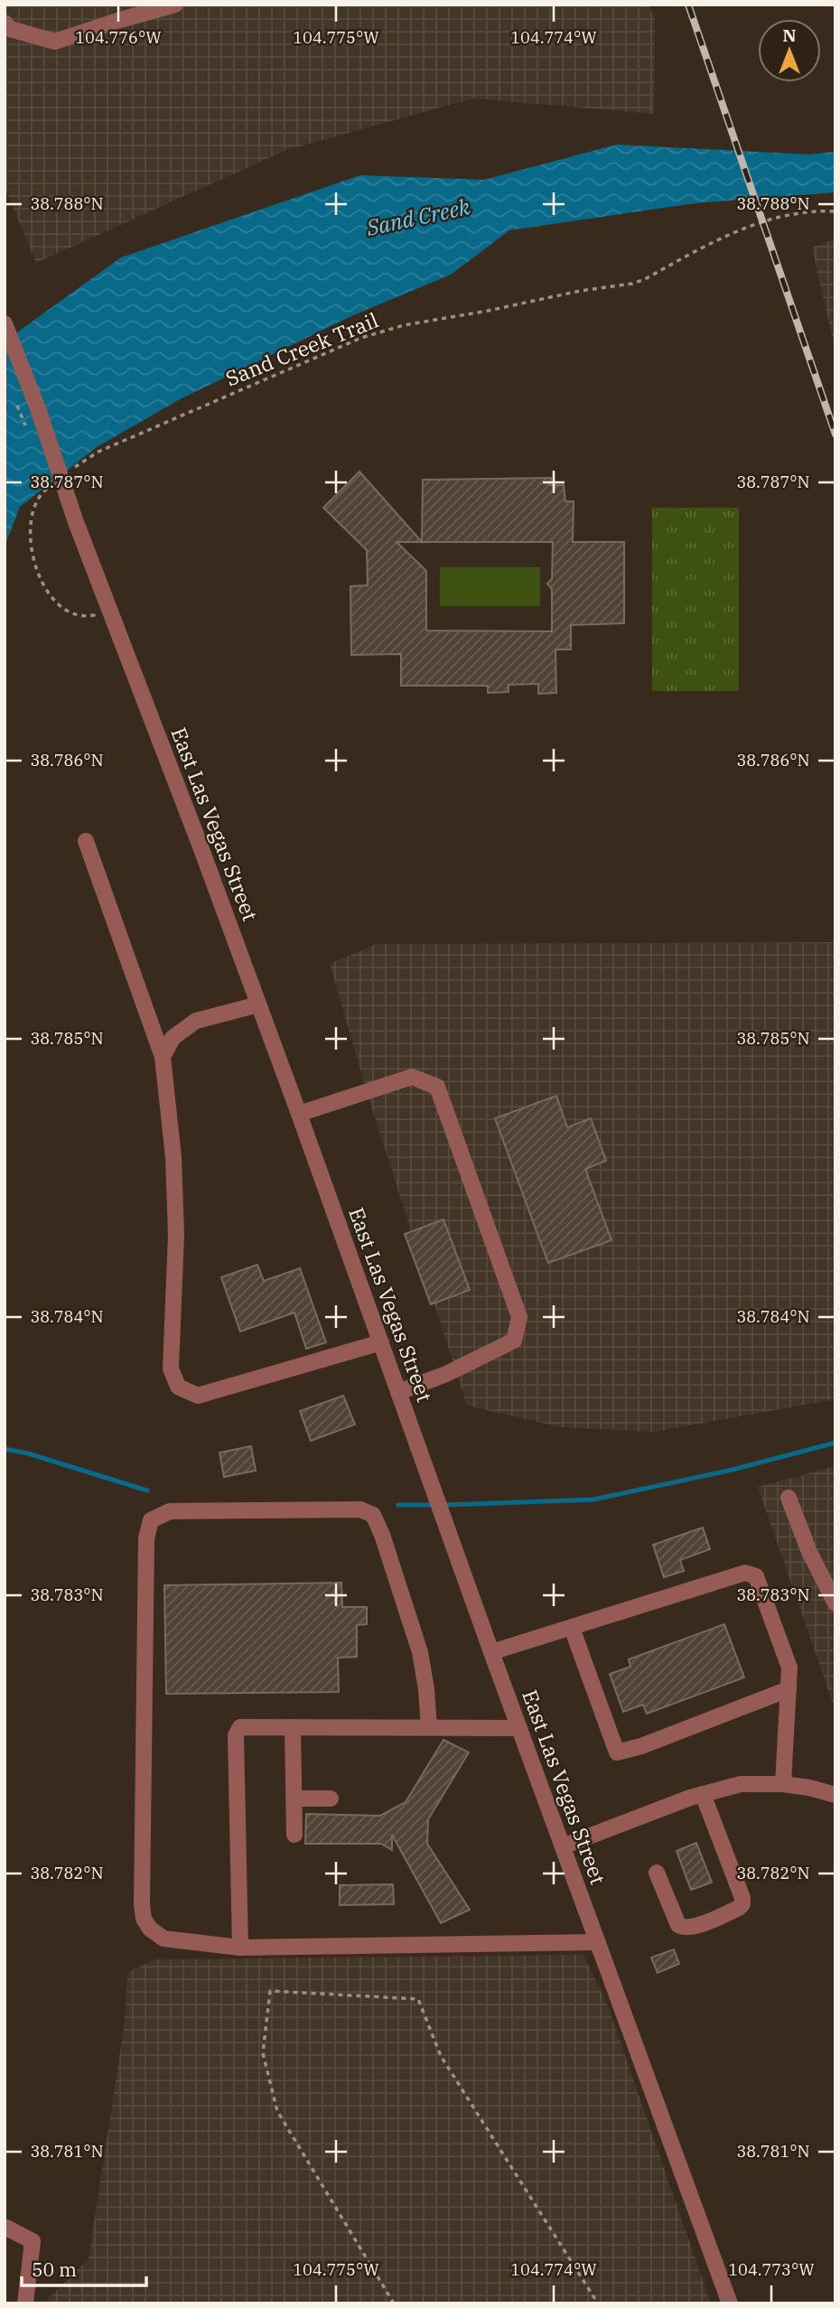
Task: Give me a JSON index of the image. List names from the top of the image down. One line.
{"streets":{"street":["East Las Vegas Street"],"path":["Sand Creek Trail"]},"water":["Sand Creek"],"scale_bar":"50 m","north":"top","coordinates":["104.776°W","104.775°W","104.774°W","38.788°N","38.787°N","38.786°N","38.785°N","38.784°N","38.783°N","38.782°N","38.781°N","104.773°W"]}
